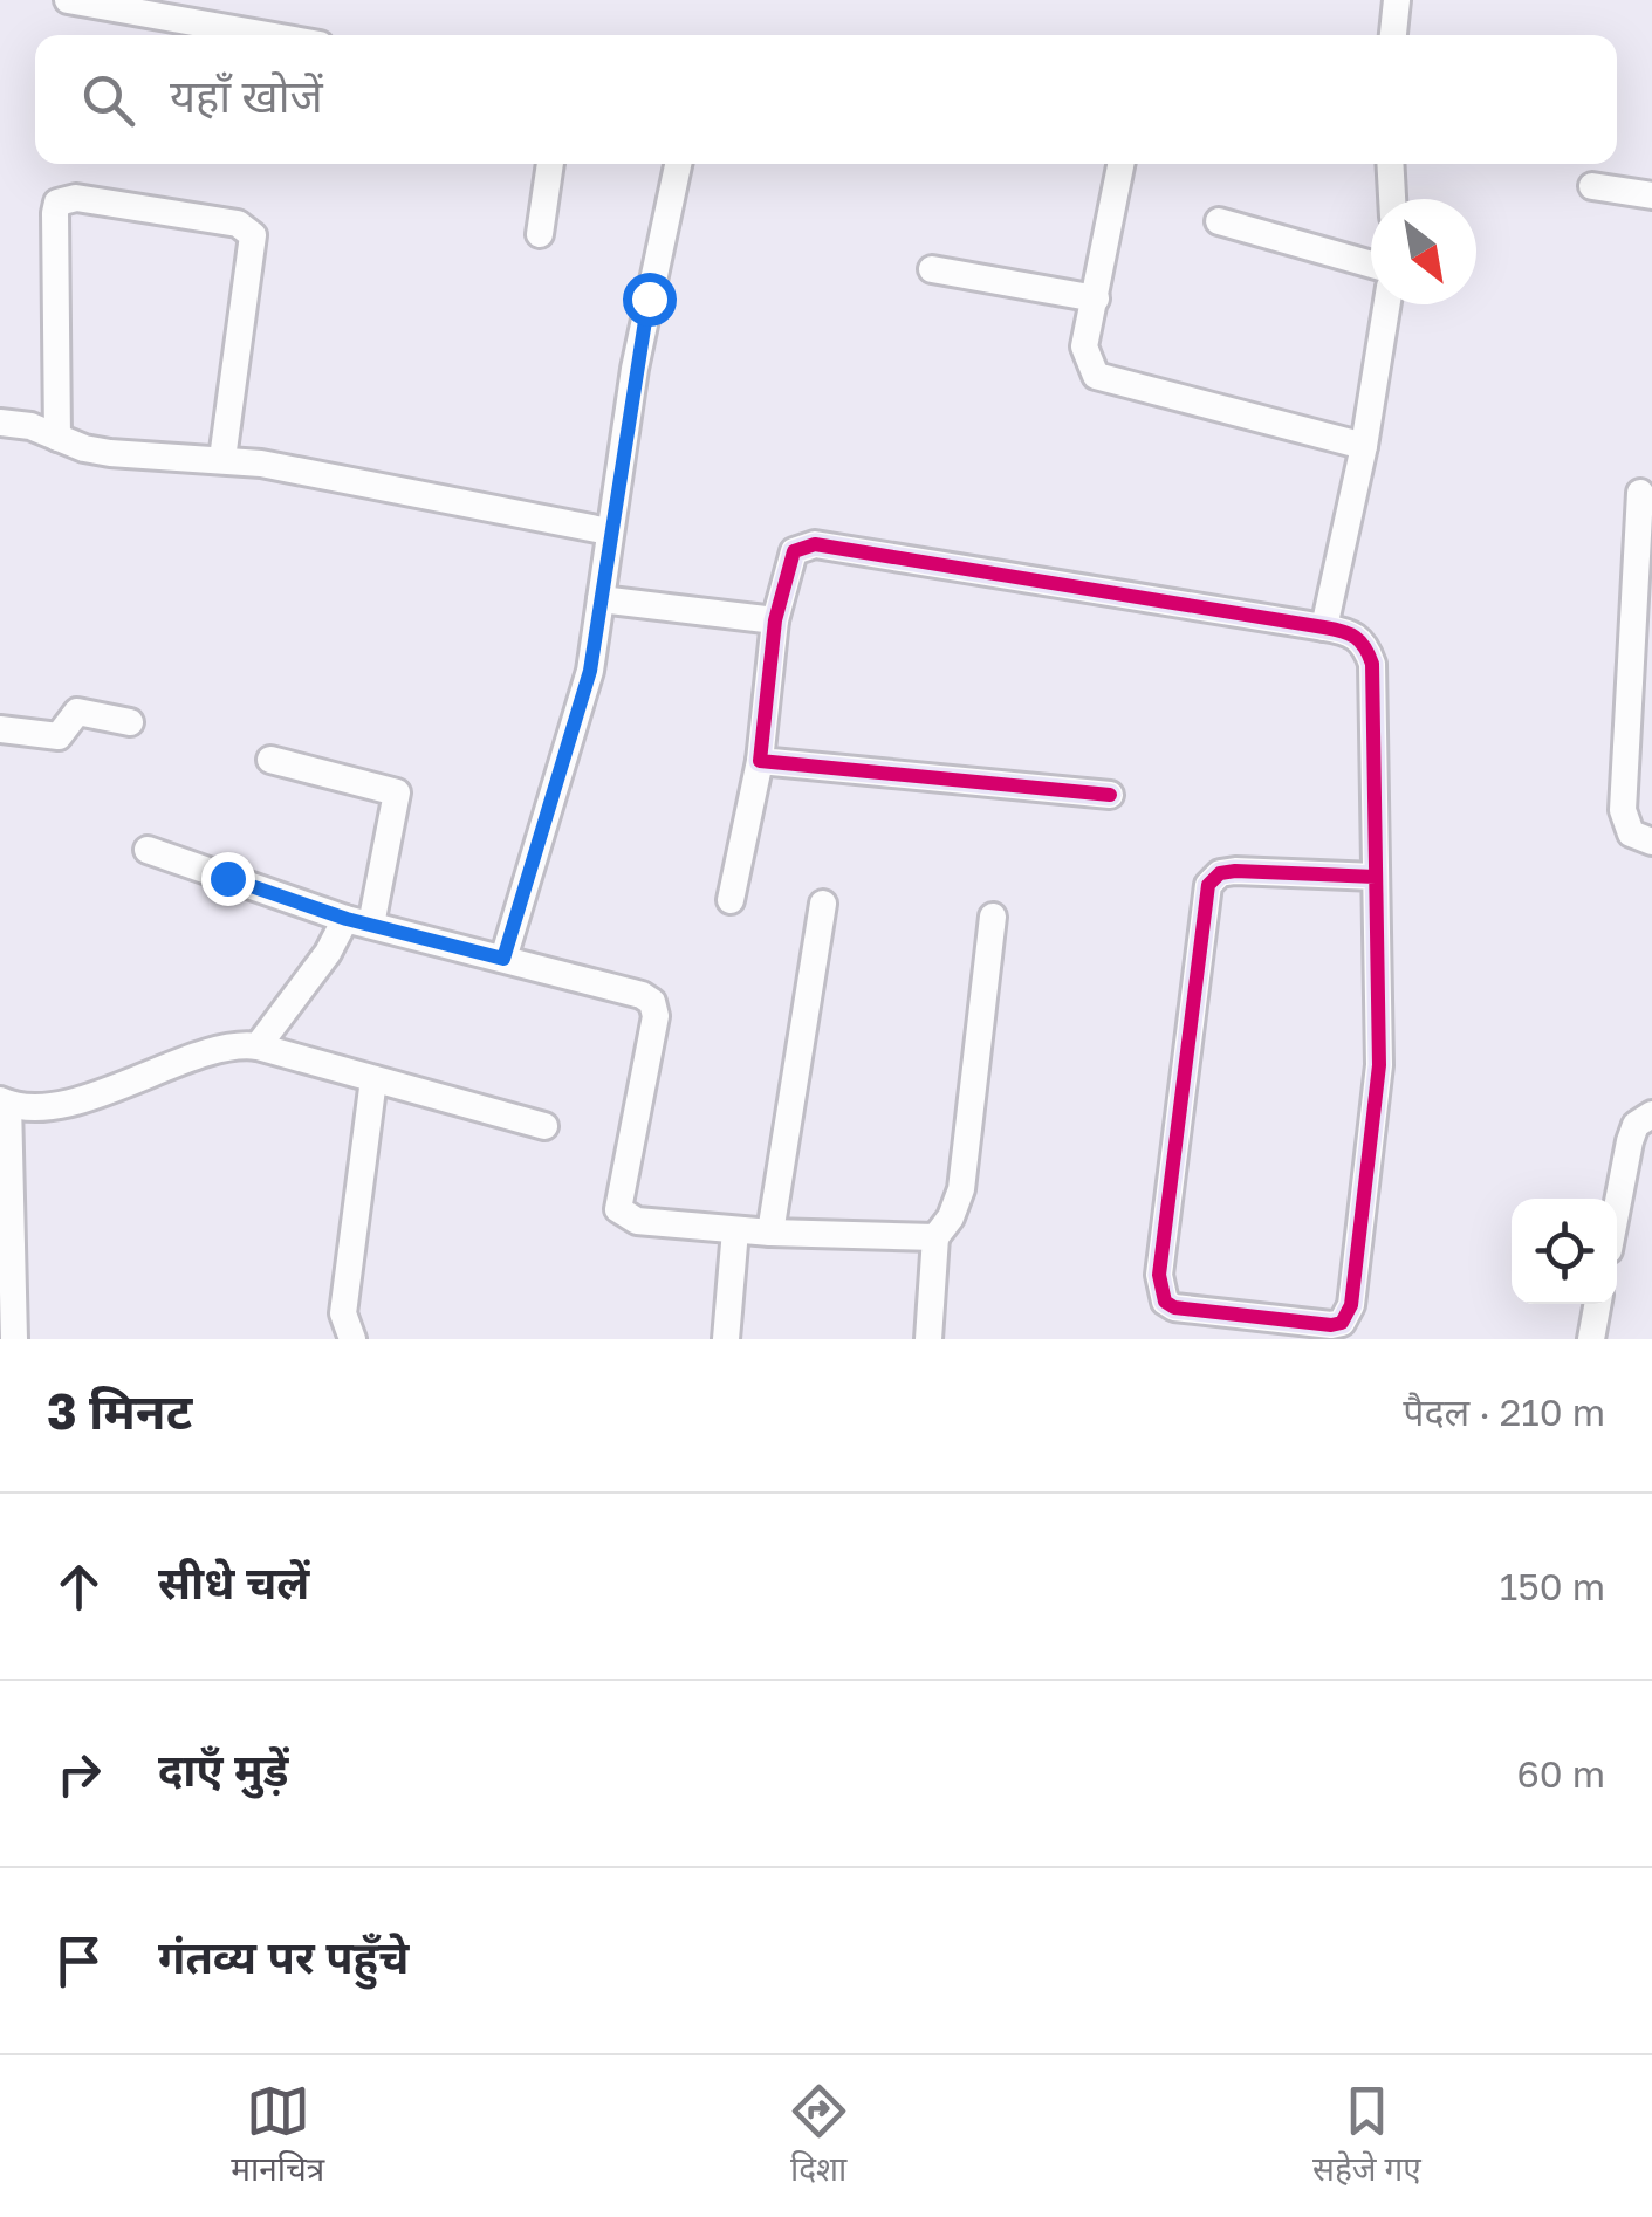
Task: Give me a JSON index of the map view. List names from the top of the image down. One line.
{"north":"bottom right","page":{"search":"यहाँ खोजें","heading":["3 मिनट","पैदल · 210 m"],"list":[["सीधे चलें","150 m"],["दाएँ मुड़ें","60 m"],"गंतव्य पर पहुँचे"],"nav":["मानचित्र","दिशा","सहेजे गए"]}}
